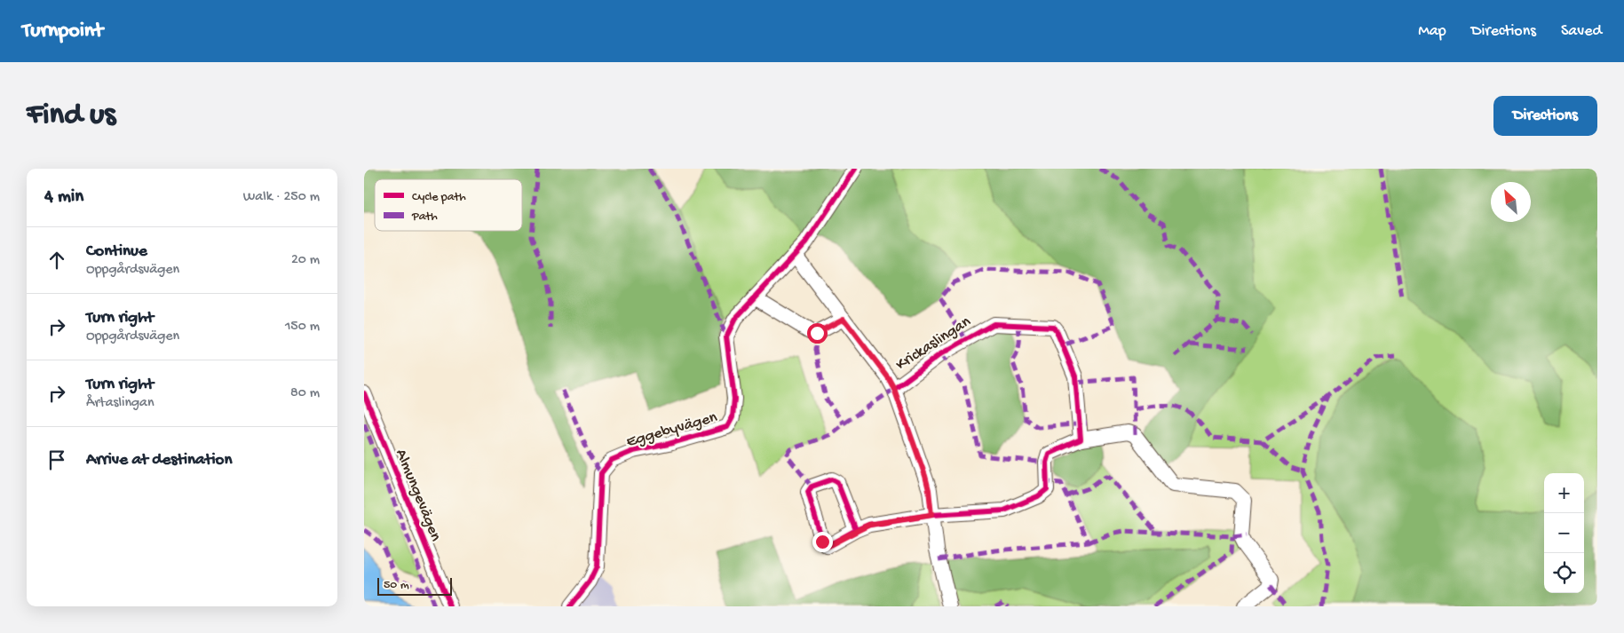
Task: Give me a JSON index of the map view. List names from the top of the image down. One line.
{"streets":{"street":["Krickaslingan","Eggebyvägen","Almungevägen"]},"legend":["Cycle path","Path"],"scale_bar":"50 m","north":"top left","page":{"header":"Turnpoint","nav":["Map","Directions","Saved"],"buttons":"Directions","title":"Find us","heading":["4 min","Walk · 250 m"],"list":[["Continue","Oppgårdsvägen","20 m"],["Turn right","Oppgårdsvägen","150 m"],["Turn right","Årtaslingan","80 m"],"Arrive at destination"],"map_buttons":["+","−"],"scale":"50 m"}}
